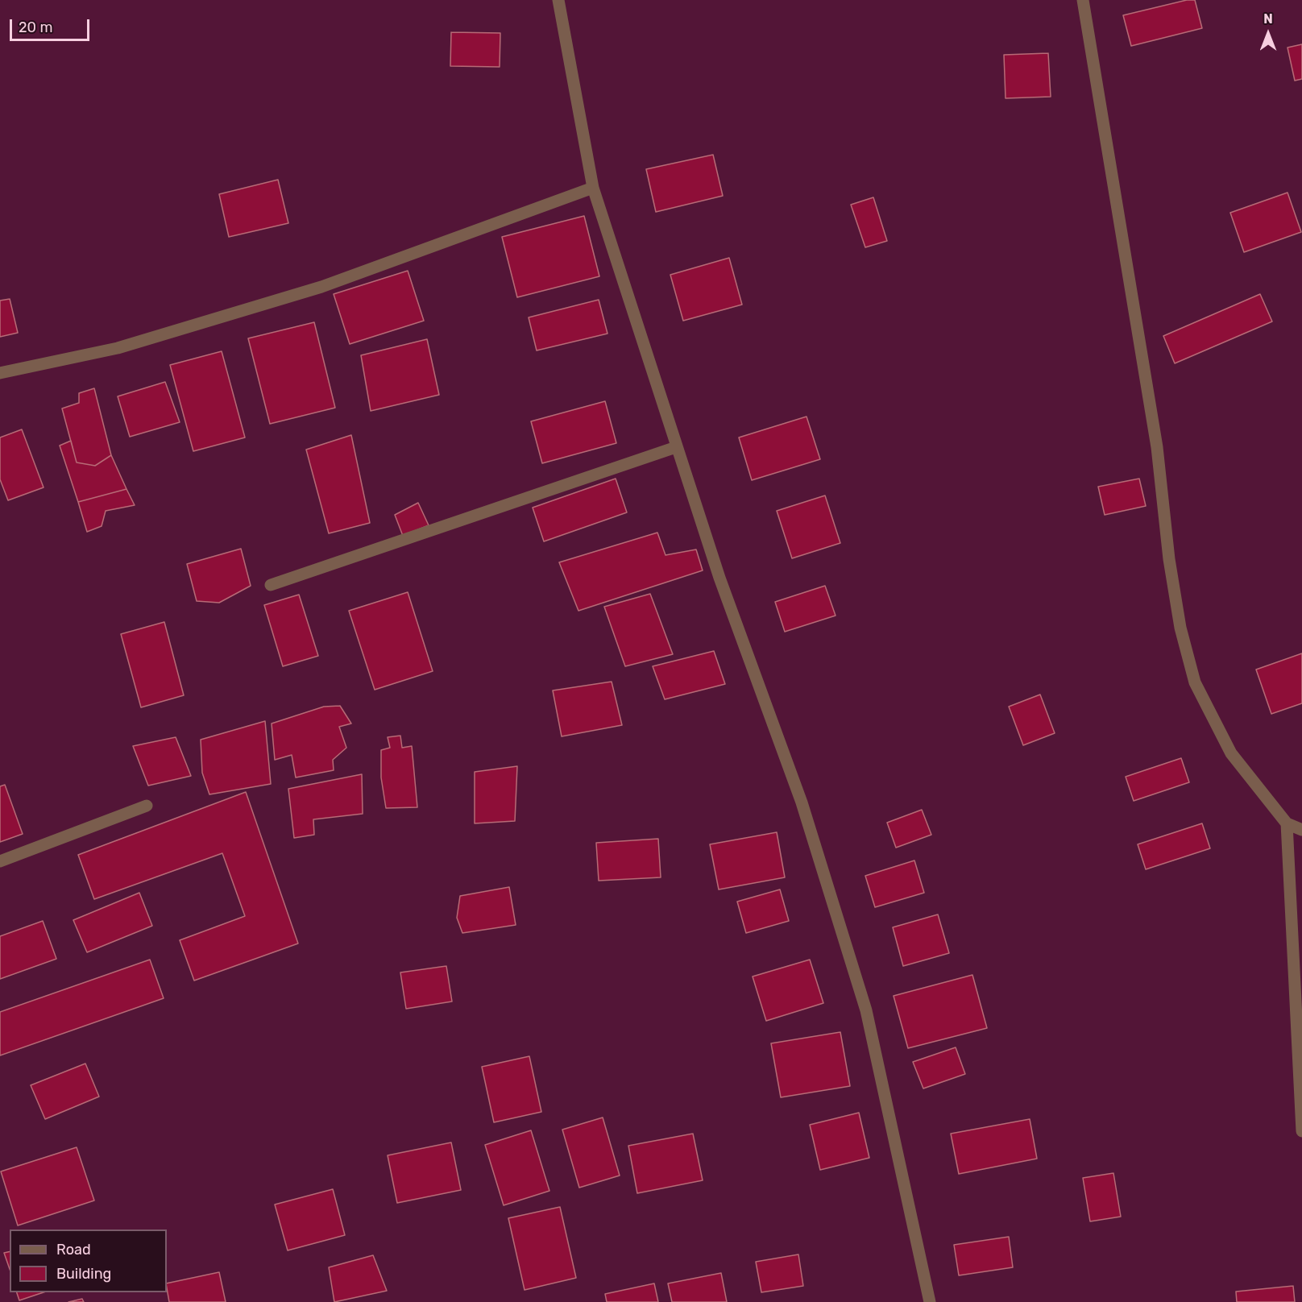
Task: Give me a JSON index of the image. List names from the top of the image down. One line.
{"legend":["Road","Building"],"scale_bar":"20 m","north":"top"}
